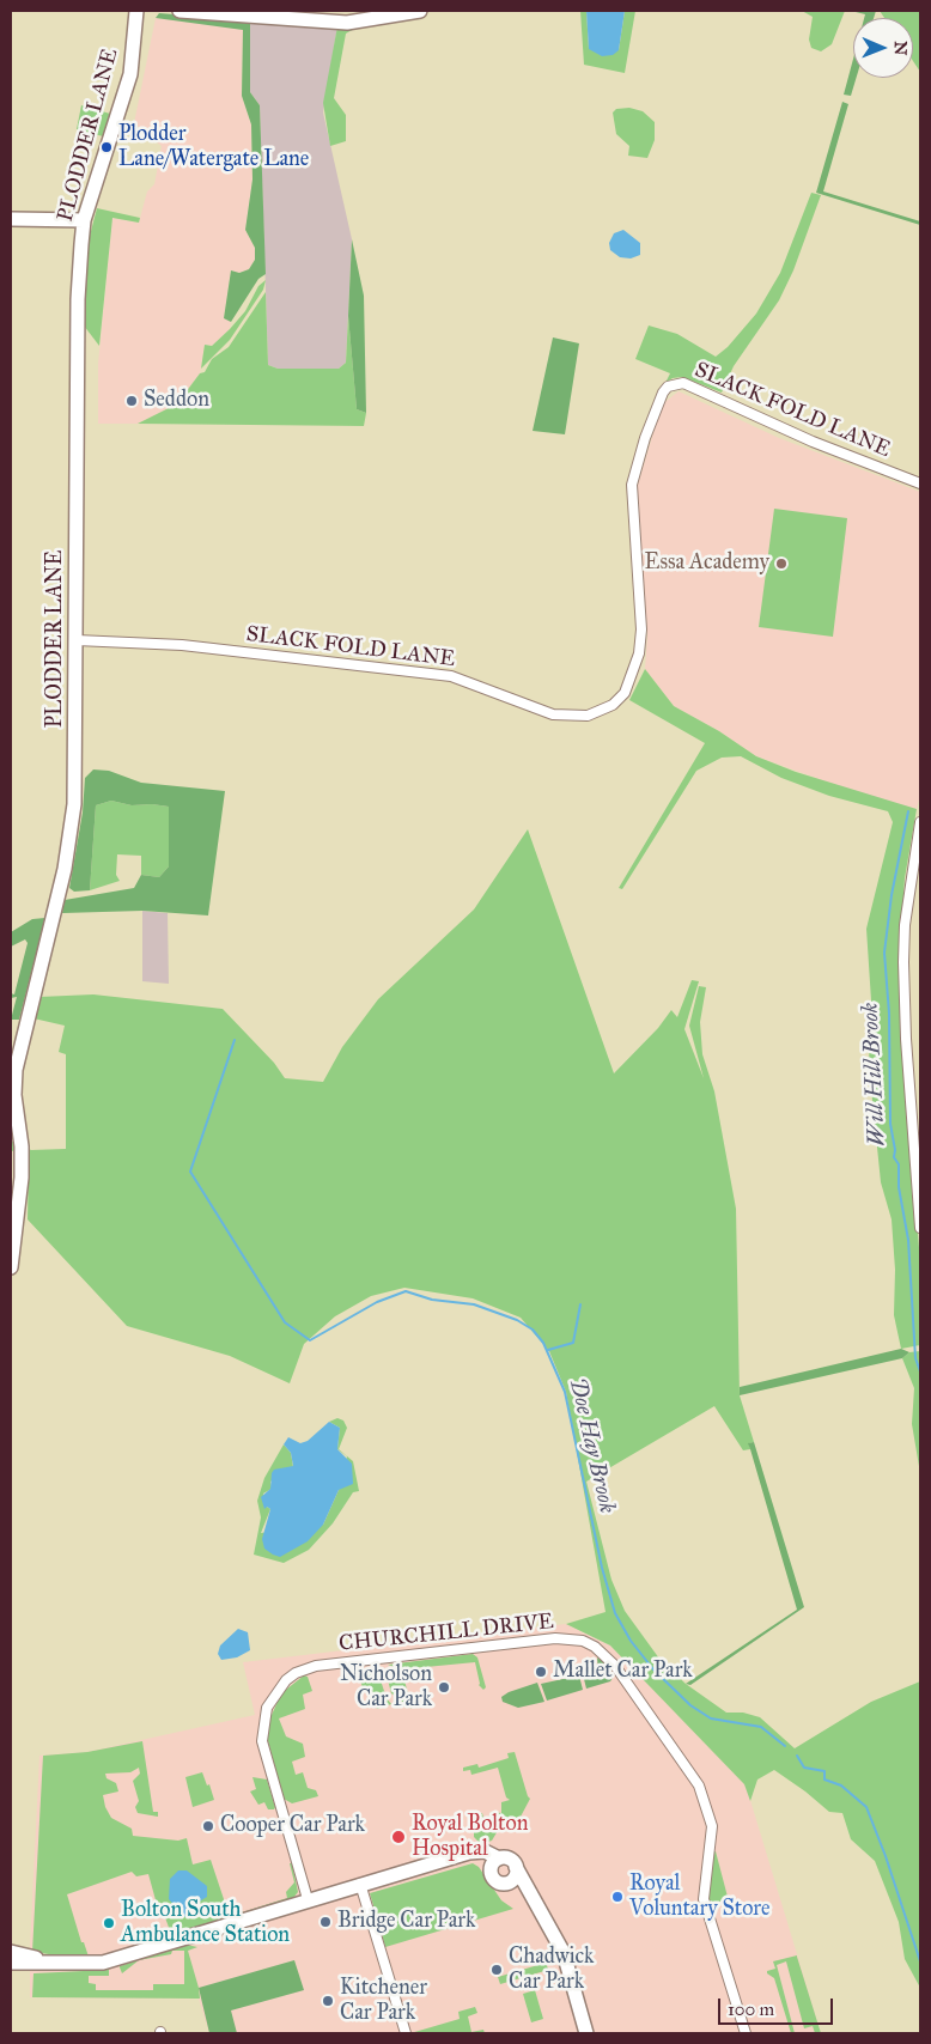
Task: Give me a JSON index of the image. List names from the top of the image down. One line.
{"streets":{"main road":["PLODDER LANE"],"street":["SLACK FOLD LANE","CHURCHILL DRIVE"]},"crossings":[["PLODDER LANE","SLACK FOLD LANE"]],"water":["Will Hill Brook","Doe Hay Brook"],"places":["Plodder Lane/Watergate Lane","Seddon","Essa Academy","Mallet Car Park","Nicholson Car Park","Cooper Car Park","Royal Bolton Hospital","Royal Voluntary Store","Bridge Car Park","Bolton South Ambulance Station","Chadwick Car Park","Kitchener Car Park"],"scale_bar":"100 m","north":"right"}
